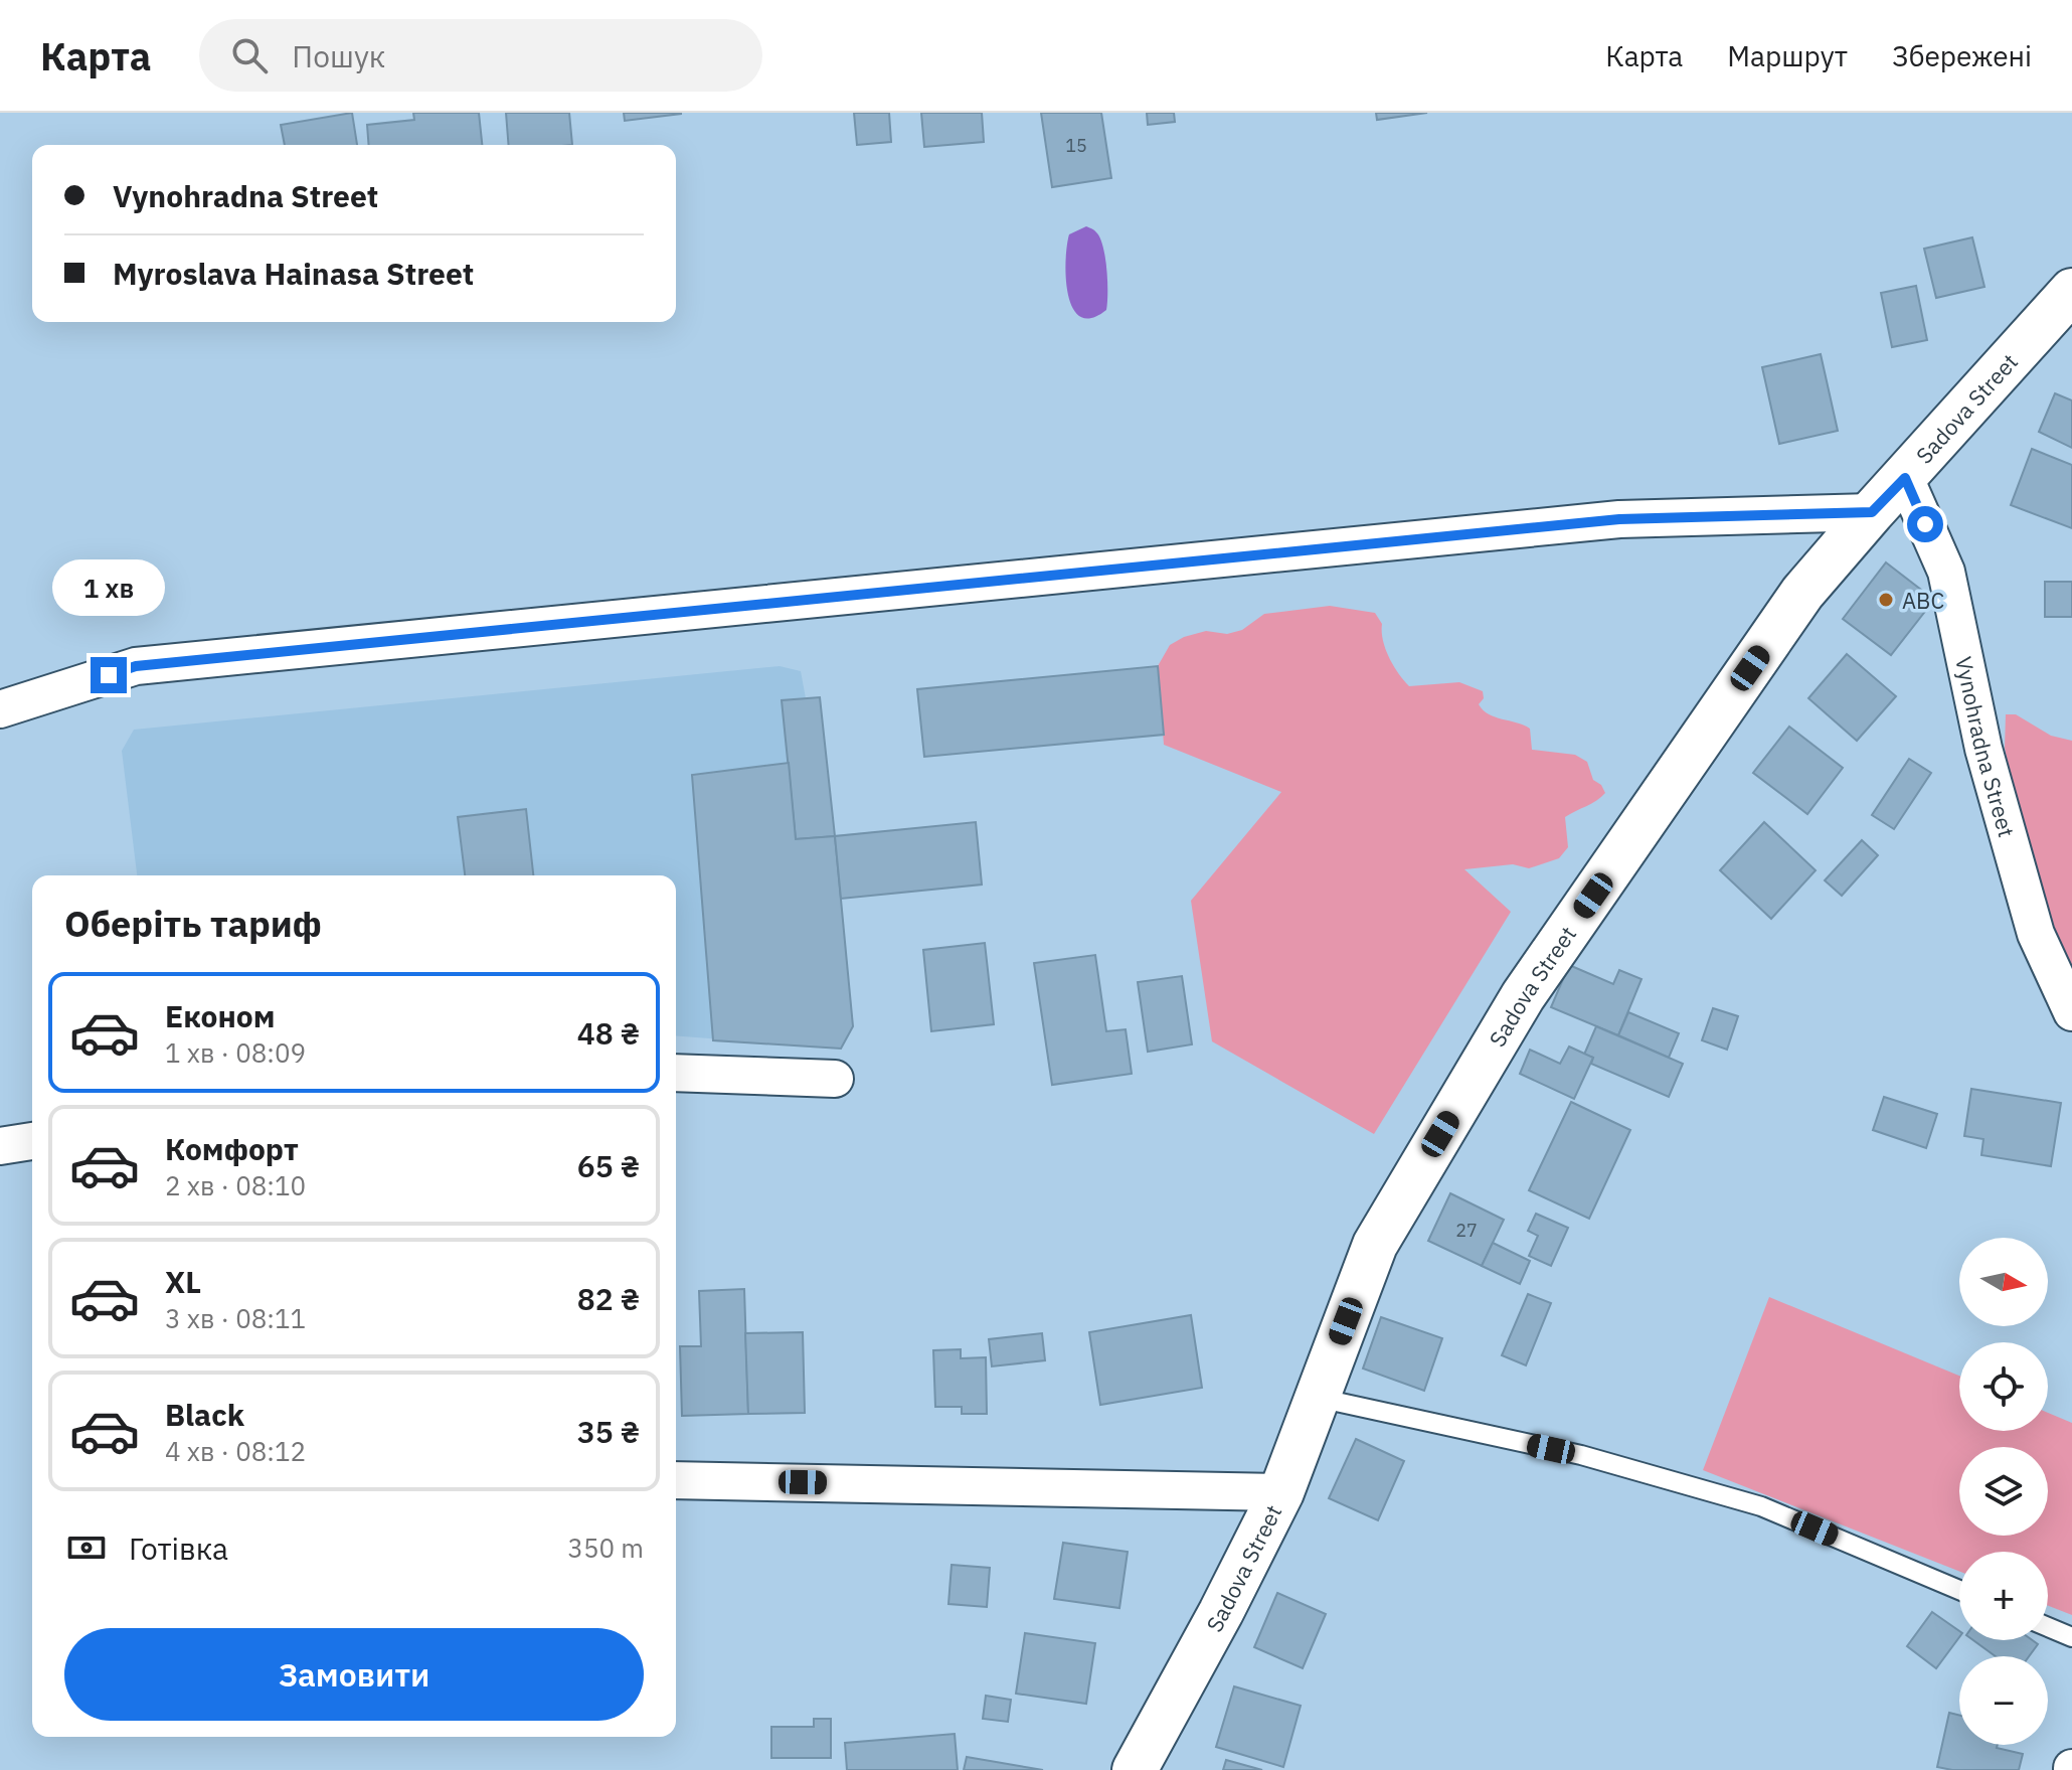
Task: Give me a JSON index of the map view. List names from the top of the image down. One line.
{"streets":{"street":["Sadova Street","Vynohradna Street"]},"crossings":[["Sadova Street","Vynohradna Street"]],"places":["ABC"],"house_numbers":["15","27"],"north":"right","page":{"header":"Карта","search":"Пошук","nav":["Карта","Маршрут","Збережені"],"banner":["Vynohradna Street","Myroslava Hainasa Street"],"bubble":"1 хв","heading":"Оберіть тариф","list":[{"name":"Економ","note":"1 хв · 08:09","value":"48 ₴"},{"name":"Комфорт","note":"2 хв · 08:10","value":"65 ₴"},{"name":"XL","note":"3 хв · 08:11","value":"82 ₴"},{"name":"Black","note":"4 хв · 08:12","value":"35 ₴"}],"map_buttons":["+","−"],"pay":["Готівка","350 m"],"buttons":"Замовити"}}
